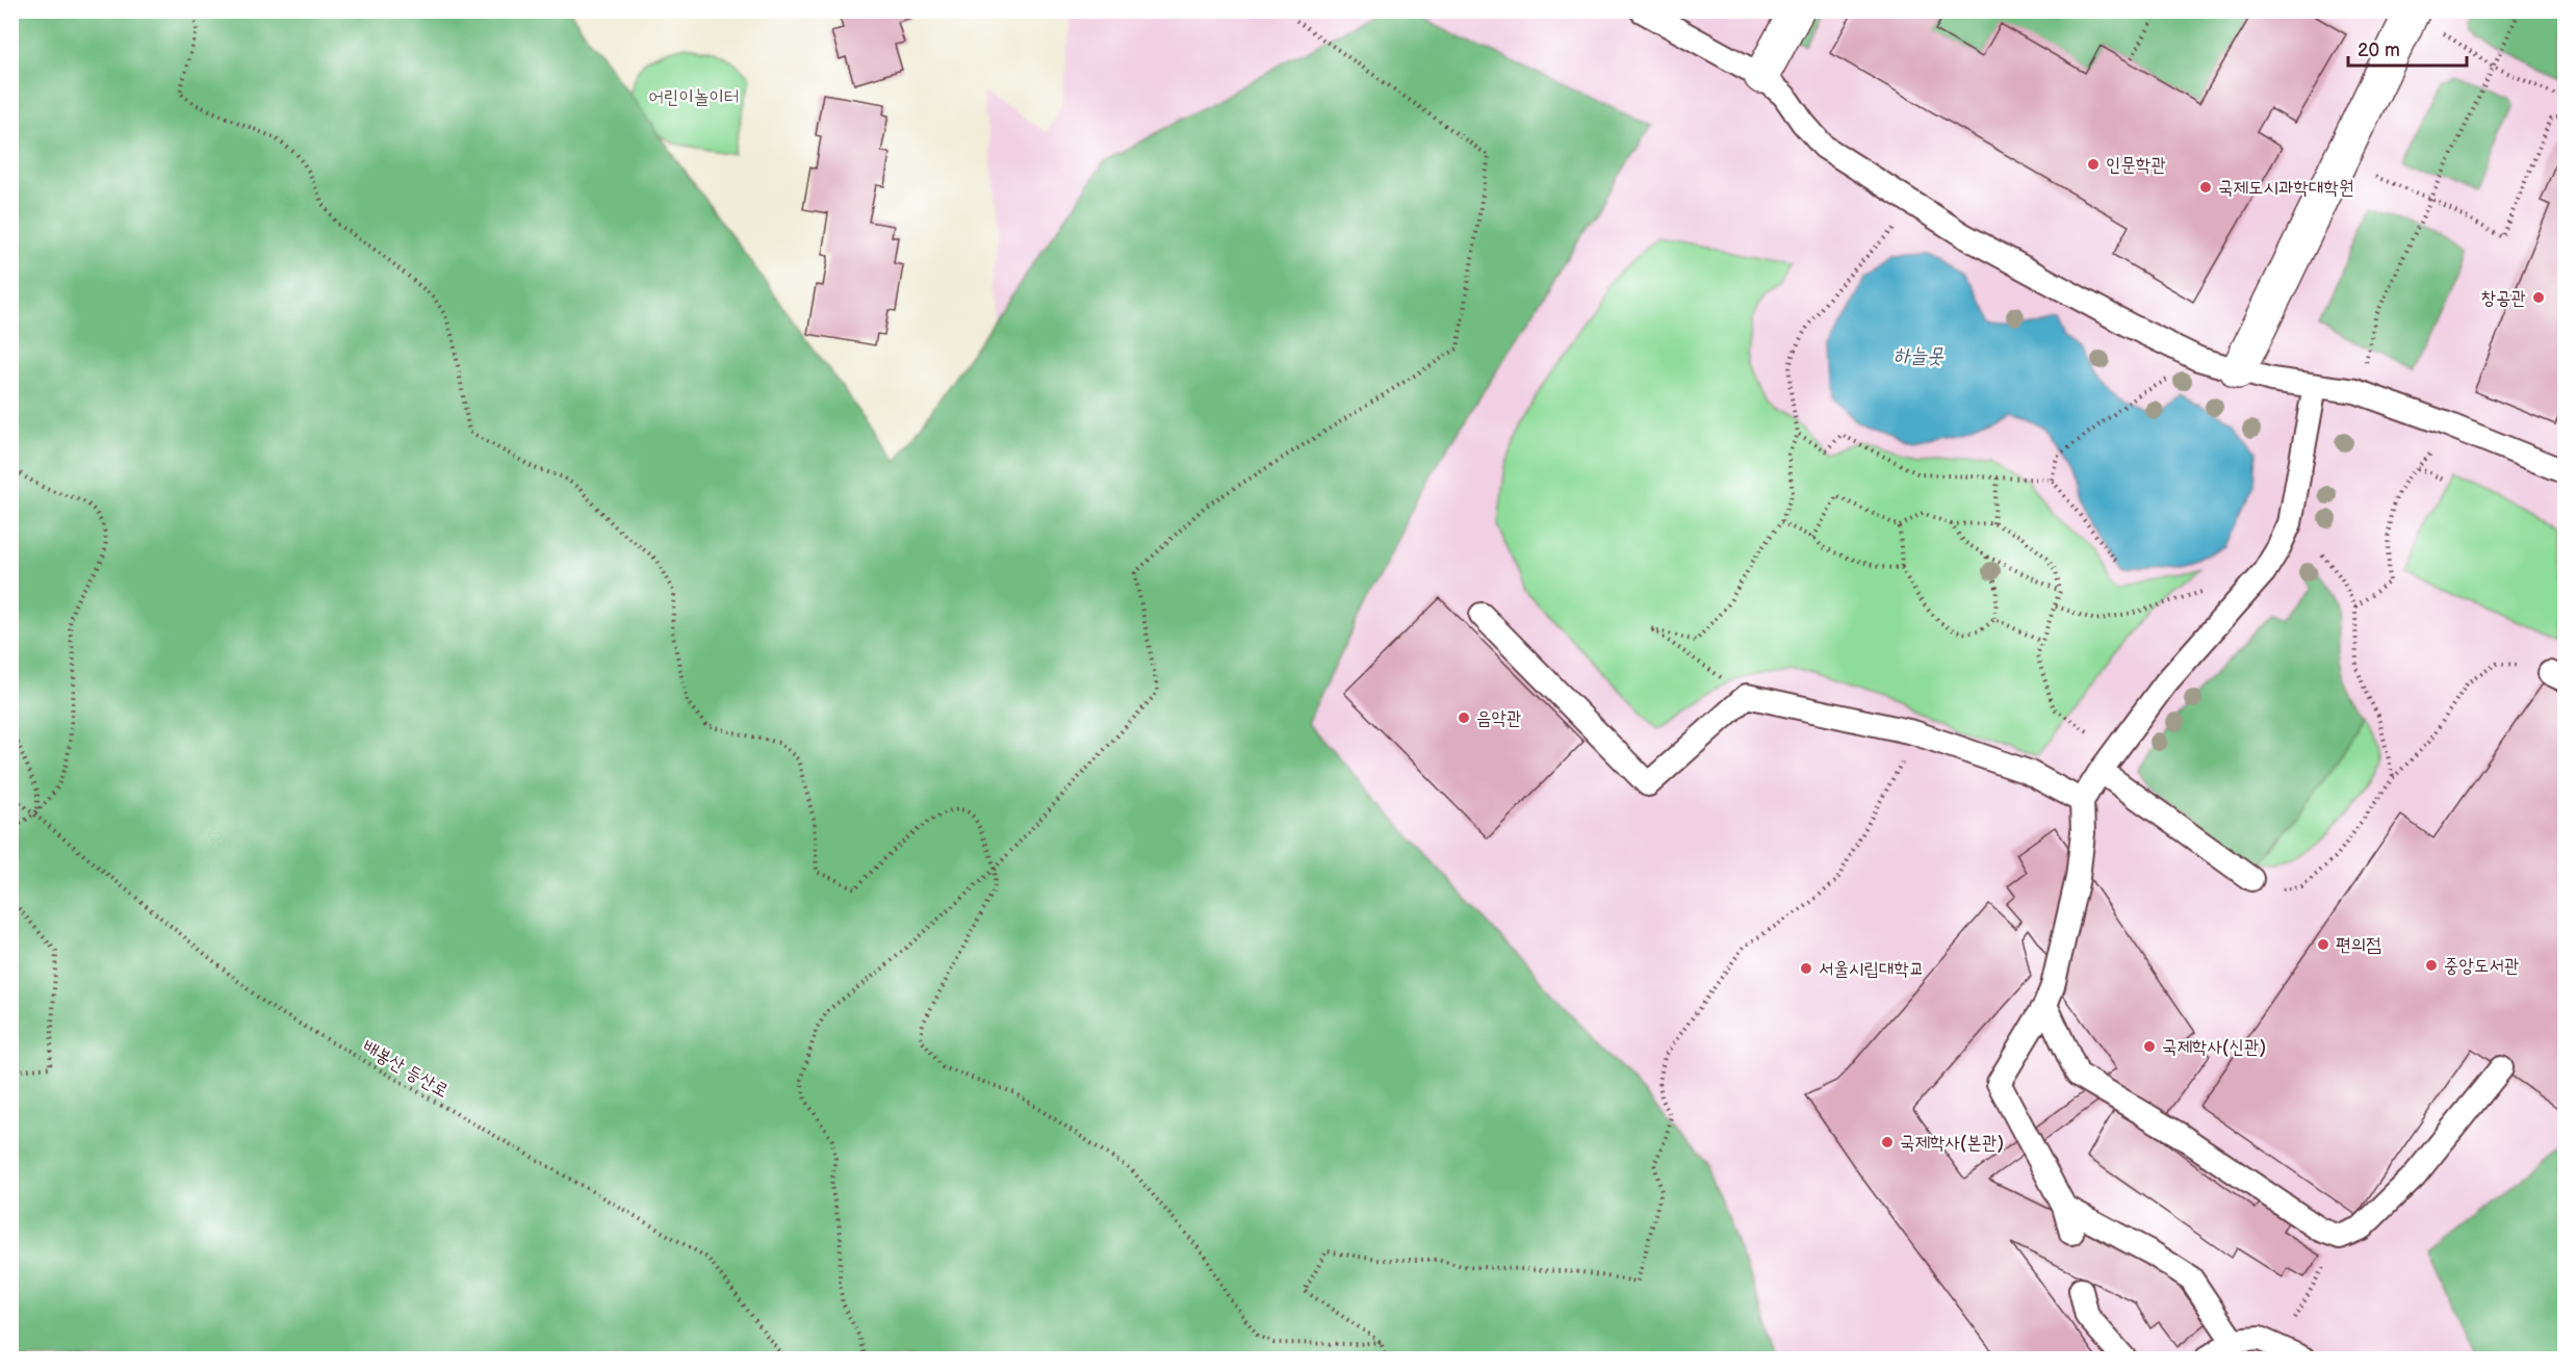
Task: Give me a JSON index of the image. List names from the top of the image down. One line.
{"streets":{"path":["배봉산 등산로"]},"water":["하늘못"],"parks":["어린이놀이터"],"places":["인문학관","국제도시과학대학원","창공관","음악관","편의점","중앙도서관","서울시립대학교","국제학사(신관)","국제학사(본관)"],"scale_bar":"20 m"}
